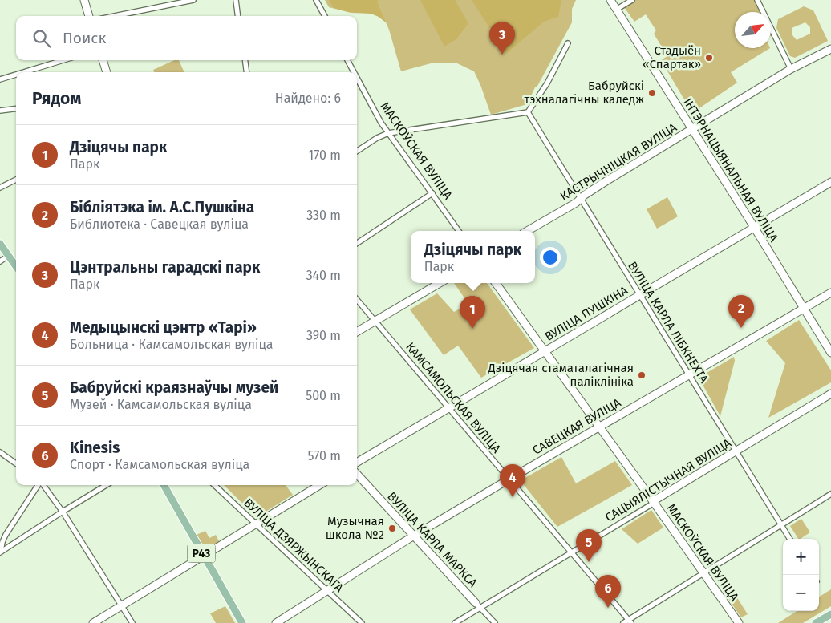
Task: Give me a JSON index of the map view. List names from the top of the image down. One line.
{"streets":{"main road":["МАСКОЎСКАЯ ВУЛІЦА","КАСТРЫЧНІЦКАЯ ВУЛІЦА","ІНТЭРНАЦЫЯНАЛЬНАЯ ВУЛІЦА","ВУЛІЦА ПУШКІНА","САВЕЦКАЯ ВУЛІЦА","САЦЫЯЛІСТЫЧНАЯ ВУЛІЦА","ВУЛІЦА КАРЛА МАРКСА","Р43"],"street":["ВУЛІЦА КАРЛА ЛІБКНЕХТА","КАМСАМОЛЬСКАЯ ВУЛІЦА","ВУЛІЦА ДЗЯРЖЫНСКАГА"]},"crossings":[["МАСКОЎСКАЯ ВУЛІЦА","ВУЛІЦА ПУШКІНА"],["МАСКОЎСКАЯ ВУЛІЦА","САВЕЦКАЯ ВУЛІЦА"],["МАСКОЎСКАЯ ВУЛІЦА","САЦЫЯЛІСТЫЧНАЯ ВУЛІЦА"],["КАСТРЫЧНІЦКАЯ ВУЛІЦА","ІНТЭРНАЦЫЯНАЛЬНАЯ ВУЛІЦА"],["КАСТРЫЧНІЦКАЯ ВУЛІЦА","ВУЛІЦА КАРЛА ЛІБКНЕХТА"],["ІНТЭРНАЦЫЯНАЛЬНАЯ ВУЛІЦА","ВУЛІЦА ПУШКІНА"],["ІНТЭРНАЦЫЯНАЛЬНАЯ ВУЛІЦА","САВЕЦКАЯ ВУЛІЦА"],["ВУЛІЦА ПУШКІНА","ВУЛІЦА КАРЛА ЛІБКНЕХТА"],["ВУЛІЦА ПУШКІНА","КАМСАМОЛЬСКАЯ ВУЛІЦА"],["ВУЛІЦА КАРЛА ЛІБКНЕХТА","САВЕЦКАЯ ВУЛІЦА"],["ВУЛІЦА КАРЛА ЛІБКНЕХТА","САЦЫЯЛІСТЫЧНАЯ ВУЛІЦА"],["КАМСАМОЛЬСКАЯ ВУЛІЦА","САВЕЦКАЯ ВУЛІЦА"],["КАМСАМОЛЬСКАЯ ВУЛІЦА","САЦЫЯЛІСТЫЧНАЯ ВУЛІЦА"],["САВЕЦКАЯ ВУЛІЦА","ВУЛІЦА КАРЛА МАРКСА"],["САВЕЦКАЯ ВУЛІЦА","ВУЛІЦА ДЗЯРЖЫНСКАГА"],["САЦЫЯЛІСТЫЧНАЯ ВУЛІЦА","ВУЛІЦА КАРЛА МАРКСА"]],"places":["Стадыён «Спартак»","Бабруйскі тэхналагічны каледж","Дзіцячая стаматалагічная паліклініка","Музычная школа №2"],"north":"top right","page":{"search":"Поиск","pins":["3","2","1","4","5","6"],"heading":["Рядом","Найдено: 6"],"list":[{"mark":"1","name":"Дзіцячы парк","note":"Парк","value":"170 m"},{"mark":"2","name":"Бібліятэка ім. А.С.Пушкіна","note":"Библиотека · Савецкая вуліца","value":"330 m"},{"mark":"3","name":"Цэнтральны гарадскі парк","note":"Парк","value":"340 m"},{"mark":"4","name":"Медыцынскі цэнтр «Тарі»","note":"Больница · Камсамольская вуліца","value":"390 m"},{"mark":"5","name":"Бабруйскі краязнаўчы музей","note":"Музей · Камсамольская вуліца","value":"500 m"},{"mark":"6","name":"Kinesis","note":"Спорт · Камсамольская вуліца","value":"570 m"}],"popup":["Дзіцячы парк","Парк"],"map_buttons":["+","−"]}}
